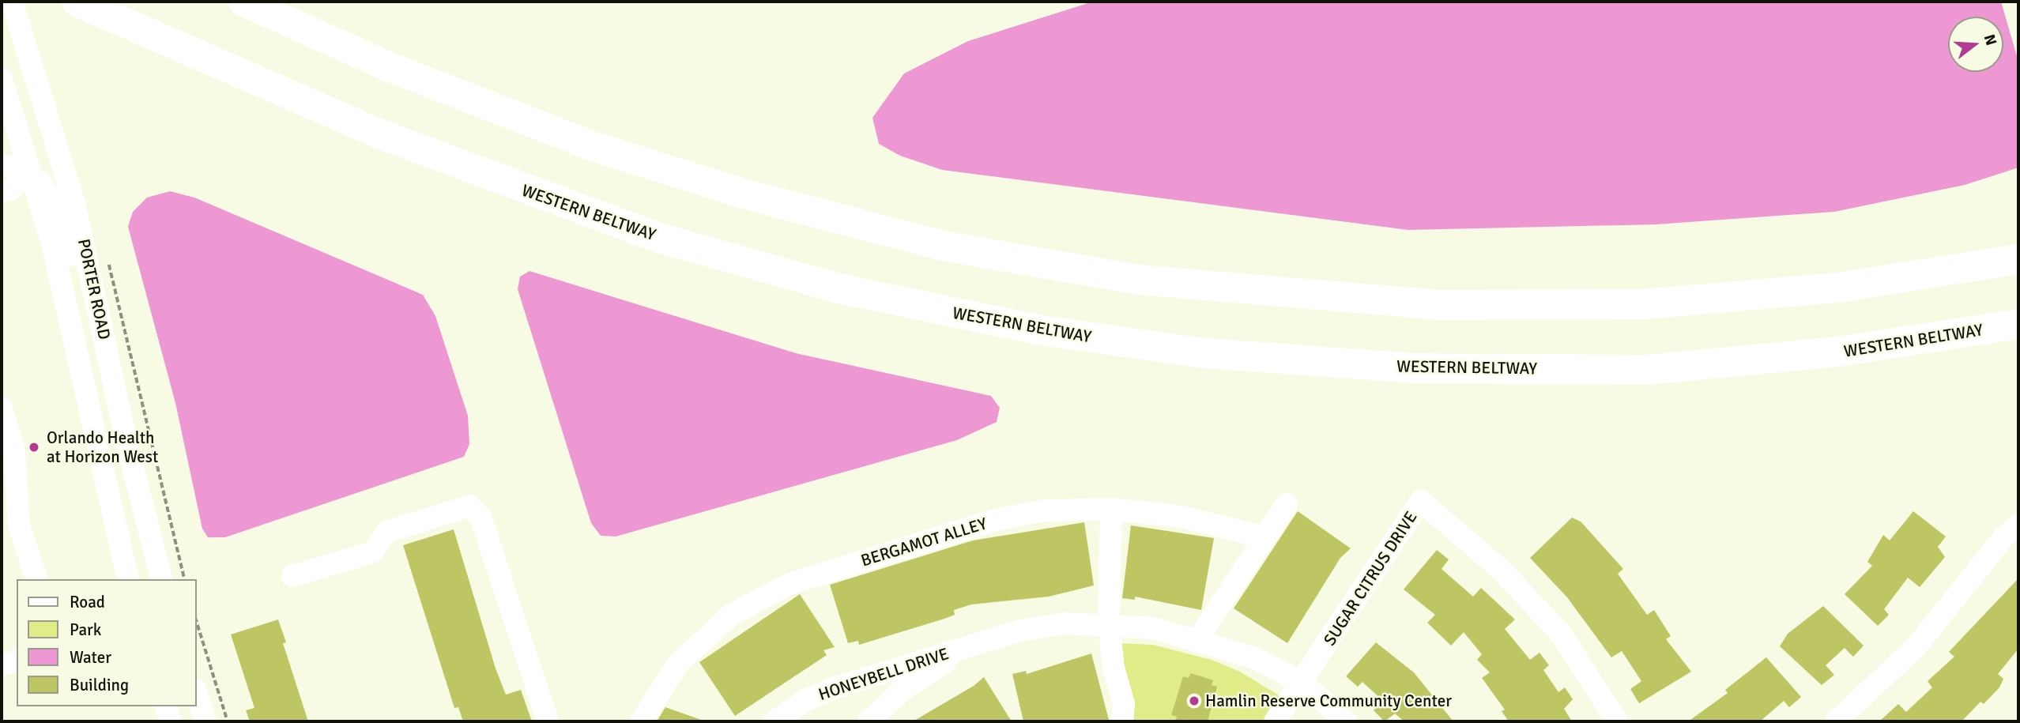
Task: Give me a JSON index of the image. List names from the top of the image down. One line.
{"streets":{"highway":["WESTERN BELTWAY"],"street":["PORTER ROAD","BERGAMOT ALLEY","SUGAR CITRUS DRIVE","HONEYBELL DRIVE"]},"crossings":[["SUGAR CITRUS DRIVE","HONEYBELL DRIVE"]],"places":["Orlando Health at Horizon West","Hamlin Reserve Community Center"],"legend":["Road","Park","Water","Building"],"north":"right"}
